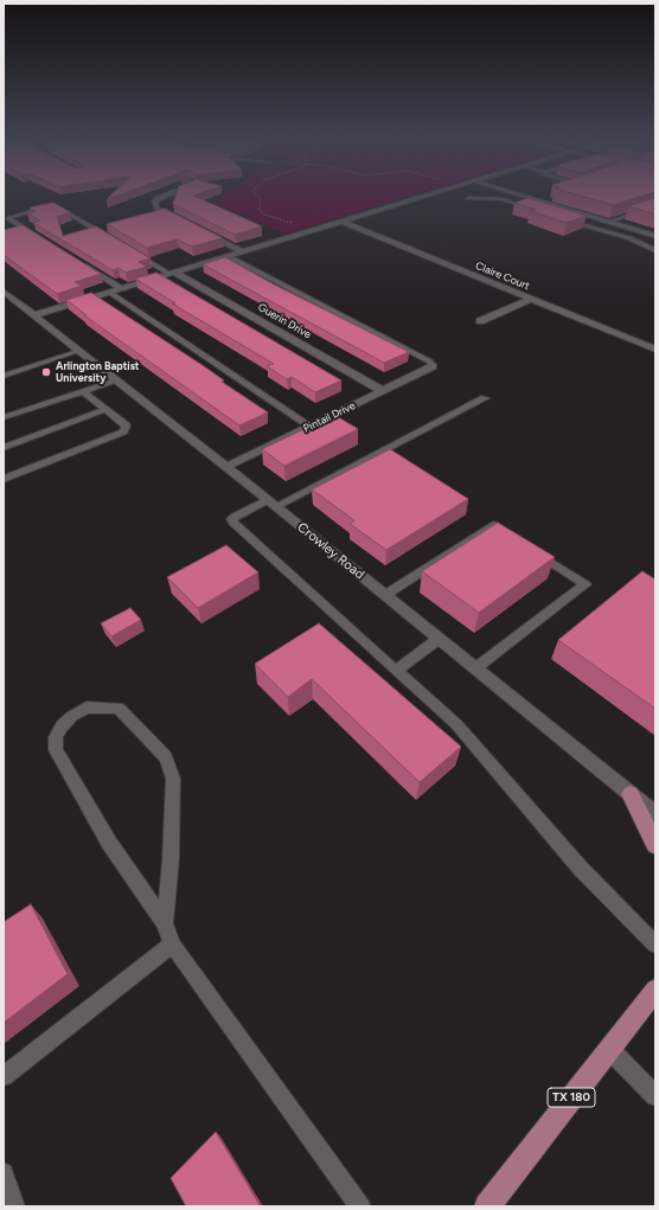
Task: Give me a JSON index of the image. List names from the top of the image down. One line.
{"streets":{"main road":["TX 180"],"street":["Claire Court","Guerin Drive","Pintail Drive","Crowley Road"]},"crossings":[["Guerin Drive","Pintail Drive"],["Pintail Drive","Crowley Road"]],"places":["Arlington Baptist University"]}
